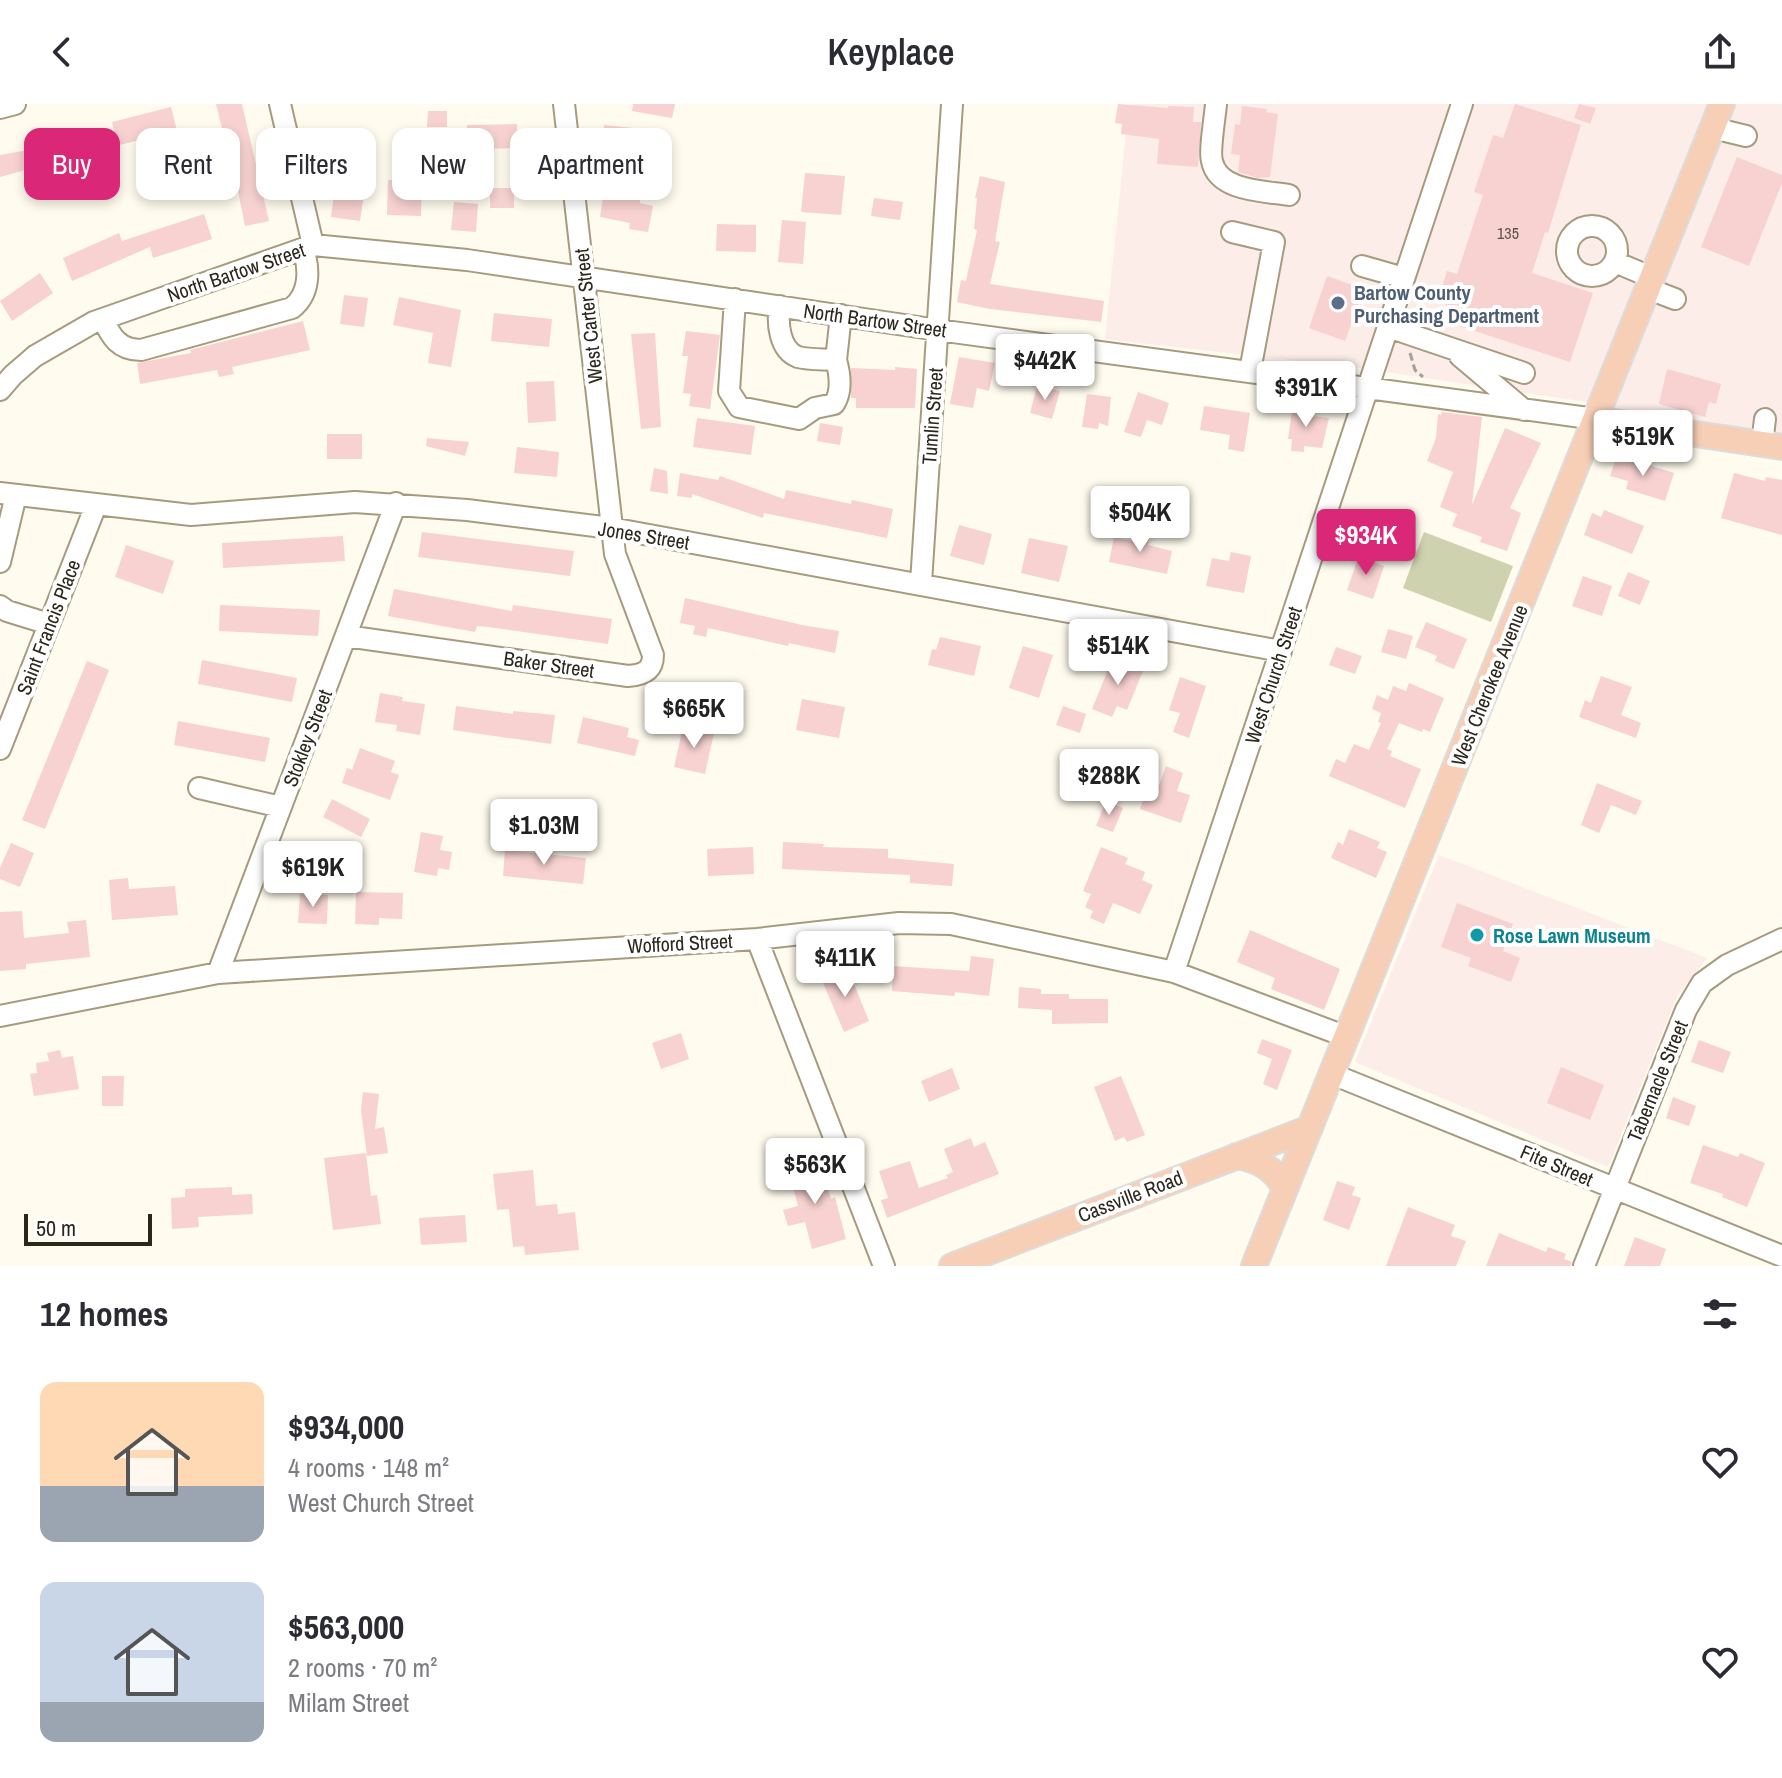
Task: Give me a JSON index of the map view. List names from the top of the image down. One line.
{"streets":{"main road":["North Bartow Street","West Cherokee Avenue","Cassville Road"],"street":["West Carter Street","Tumlin Street","Jones Street","Saint Francis Place","Baker Street","West Church Street","Stokley Street","Wofford Street","Tabernacle Street","Fite Street"]},"crossings":[["North Bartow Street","West Carter Street"],["North Bartow Street","Tumlin Street"],["North Bartow Street","West Church Street"],["North Bartow Street","West Cherokee Avenue"],["West Carter Street","Jones Street"],["West Carter Street","Baker Street"],["Tumlin Street","Jones Street"],["Jones Street","Saint Francis Place"],["Jones Street","Baker Street"],["Jones Street","West Church Street"],["Jones Street","Stokley Street"],["Baker Street","Stokley Street"],["West Church Street","Wofford Street"],["West Cherokee Avenue","Wofford Street"],["West Cherokee Avenue","Fite Street"],["West Cherokee Avenue","Cassville Road"],["Stokley Street","Wofford Street"],["Tabernacle Street","Fite Street"]],"places":["Bartow County Purchasing Department","Rose Lawn Museum"],"house_numbers":["135"],"scale_bar":"50 m","page":{"header":"Keyplace","chip":["Buy","Rent","Filters","New","Apartment"],"price":["$442K","$391K","$519K","$504K","$934K","$514K","$665K","$288K","$1.03M","$619K","$411K","$563K"],"scale":"50 m","heading":"12 homes","list":[{"name":"$934,000","note":"4 rooms · 148 m² · West Church Street"},{"name":"$563,000","note":"2 rooms · 70 m² · Milam Street"}]}}
